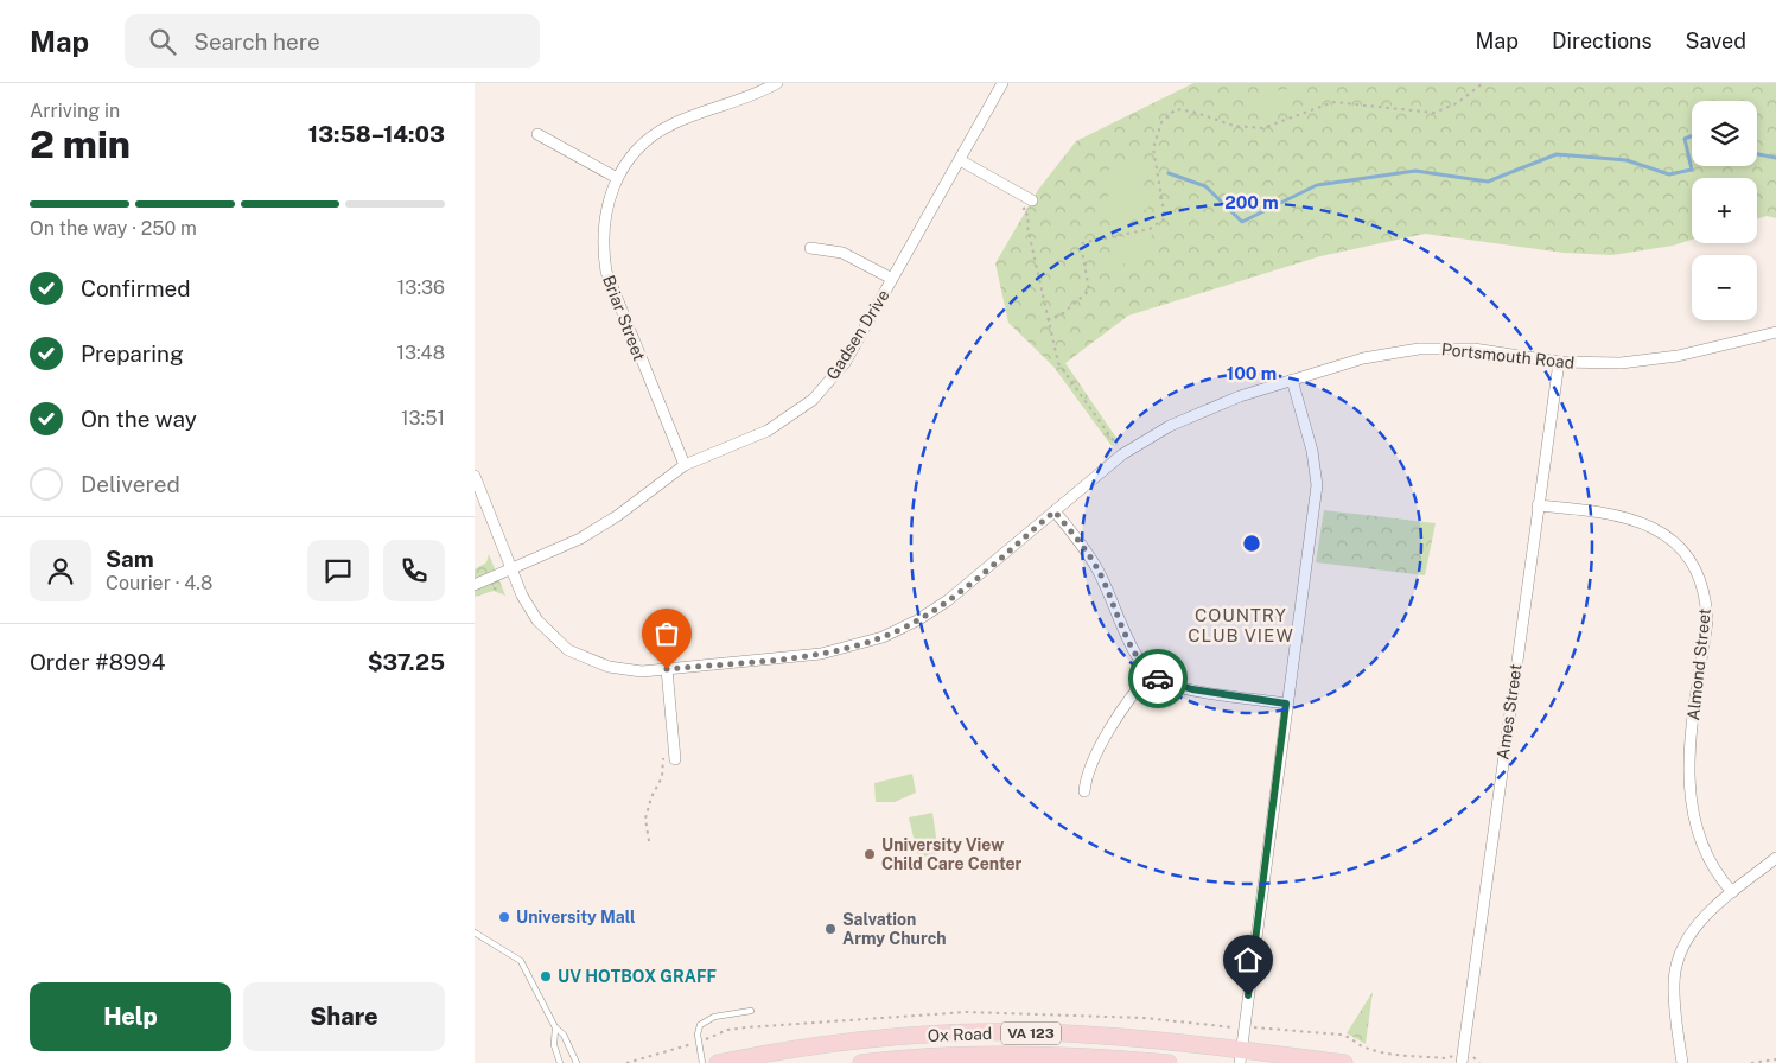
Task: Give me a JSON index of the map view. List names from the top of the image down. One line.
{"streets":{"main road":["VA 123","Ox Road"],"street":["Briar Street","Gadsen Drive","Portsmouth Road","Almond Street","Ames Street"]},"crossings":[["Briar Street","Gadsen Drive"],["Gadsen Drive","Portsmouth Road"],["Portsmouth Road","Ames Street"],["Almond Street","Ames Street"]],"districts":["COUNTRY CLUB VIEW"],"places":["University View Child Care Center","University Mall","Salvation Army Church","UV HOTBOX GRAFF"],"page":{"header":"Map","search":"Search here","nav":["Map","Directions","Saved"],"heading":["2 min","Arriving in","13:58–14:03"],"panel":["Sam","Courier · 4.8","Order #8994","$37.25"],"map_buttons":["+","−"],"bar":"On the way · 250 m","list":[["Confirmed","13:36"],["Preparing","13:48"],["On the way","13:51"],"Delivered"],"buttons":["Help","Share"]},"rings":["200 m","100 m"]}
